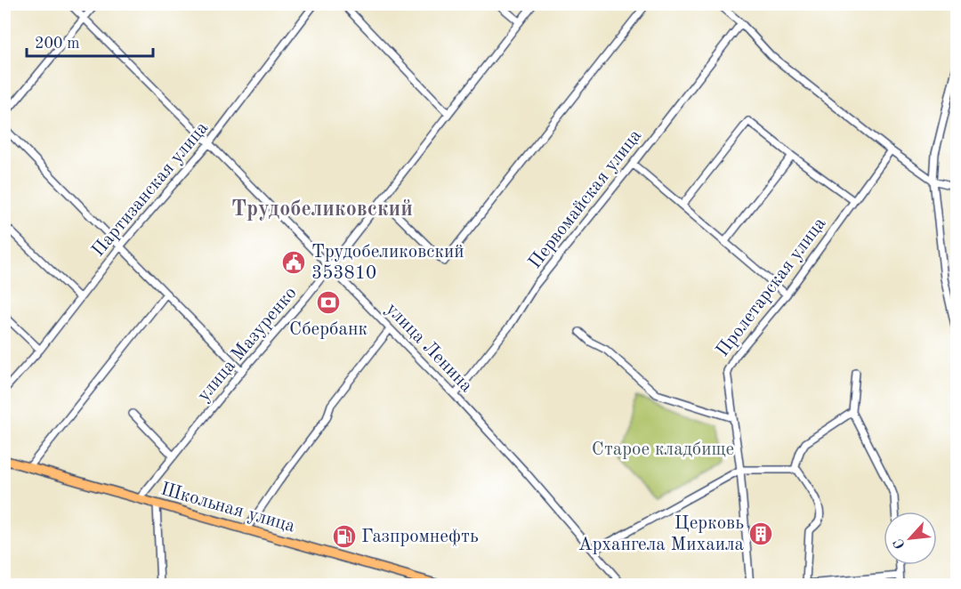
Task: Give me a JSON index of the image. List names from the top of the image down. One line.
{"streets":{"main road":["Школьная улица"],"street":["Партизанская улица","Первомайская улица","Пролетарская улица","улица Мазуренко","улица Ленина"]},"crossings":[["Партизанская улица","улица Ленина"],["Первомайская улица","улица Ленина"],["улица Мазуренко","улица Ленина"],["улица Мазуренко","Школьная улица"]],"districts":["Трудобеликовский"],"parks":["Старое кладбище"],"places":{"public building":["Трудобеликовский 353810"],"bank":["Сбербанк"],"building":["Церковь Архангела Михаила"],"fuel station":["Газпромнефть"]},"scale_bar":"200 m","north":"bottom left"}
